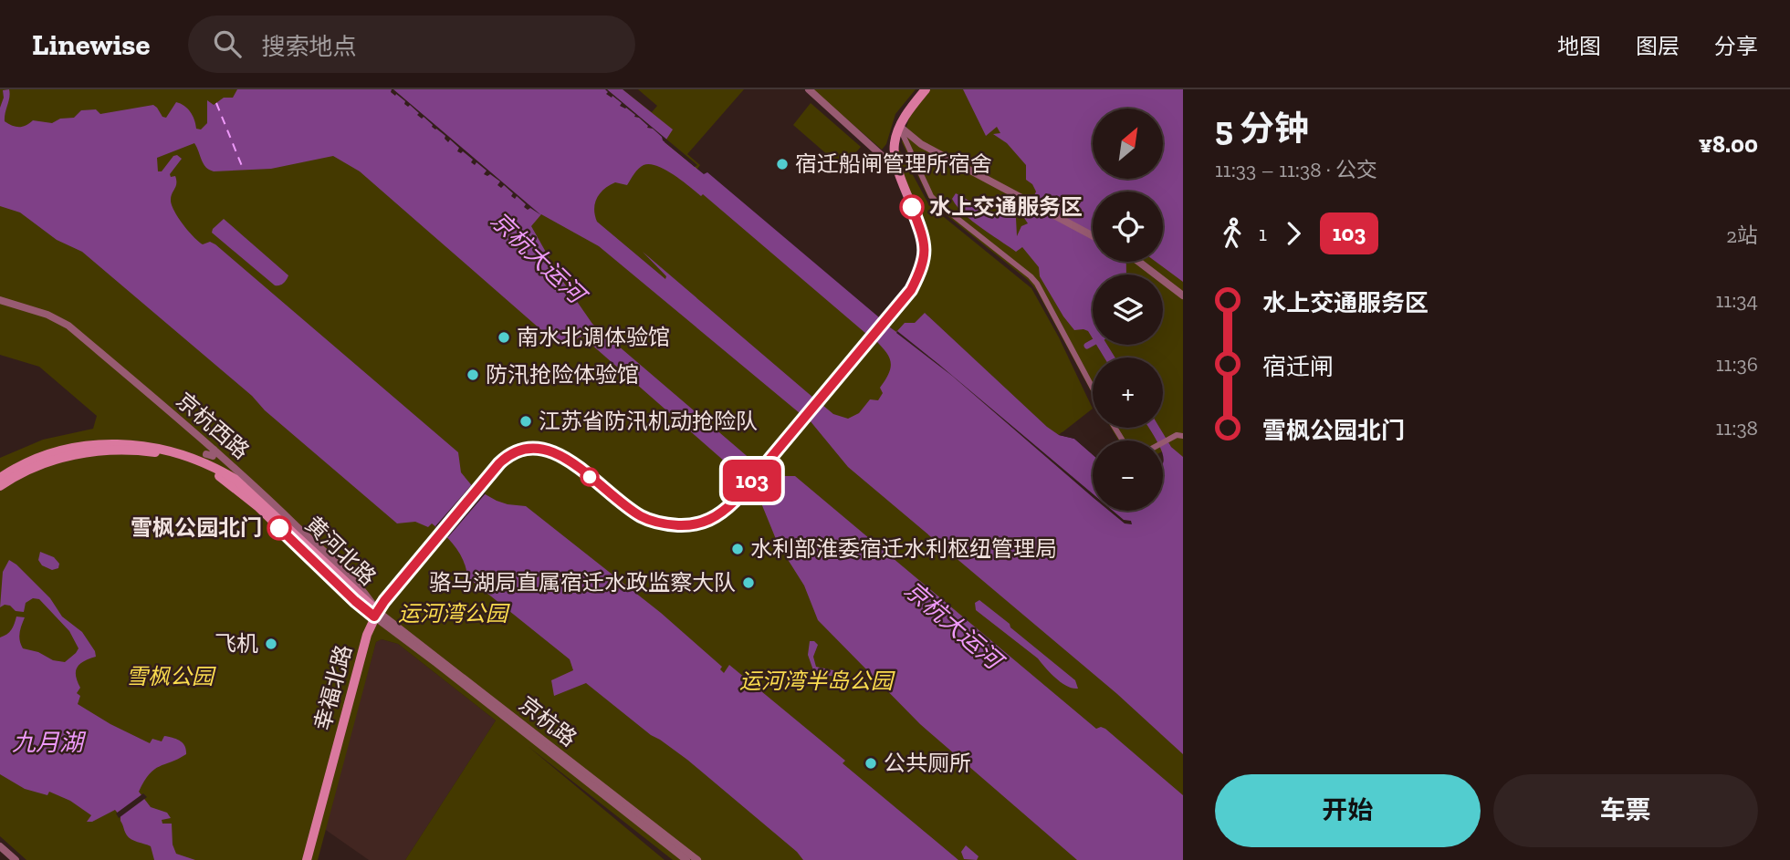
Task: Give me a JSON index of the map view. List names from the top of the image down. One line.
{"streets":{"main road":["黄河北路","幸福北路"],"street":["京杭西路","京杭路"]},"crossings":[["京杭西路","黄河北路"],["京杭西路","幸福北路"],["京杭西路","京杭路"],["黄河北路","幸福北路"],["黄河北路","京杭路"],["幸福北路","京杭路"]],"water":["京杭大运河","九月湖"],"parks":["运河湾公园","雪枫公园","运河湾半岛公园"],"places":["宿迁船闸管理所宿舍","水上交通服务区","南水北调体验馆","防汛抢险体验馆","江苏省防汛机动抢险队","雪枫公园北门","水利部淮委宿迁水利枢纽管理局","骆马湖局直属宿迁水政监察大队","飞机","公共厕所"],"lines":["bus line 103"],"north":"top right","page":{"header":"Linewise","search":"搜索地点","nav":["地图","图层","分享"],"on_map":"103","heading":["5 分钟","11:33 – 11:38 · 公交","¥8.00"],"map_buttons":["+","−"],"legs":["1","103","2站"],"list":[{"name":"水上交通服务区","value":"11:34"},{"name":"宿迁闸","value":"11:36"},{"name":"雪枫公园北门","value":"11:38"}],"buttons":["开始","车票"]}}
